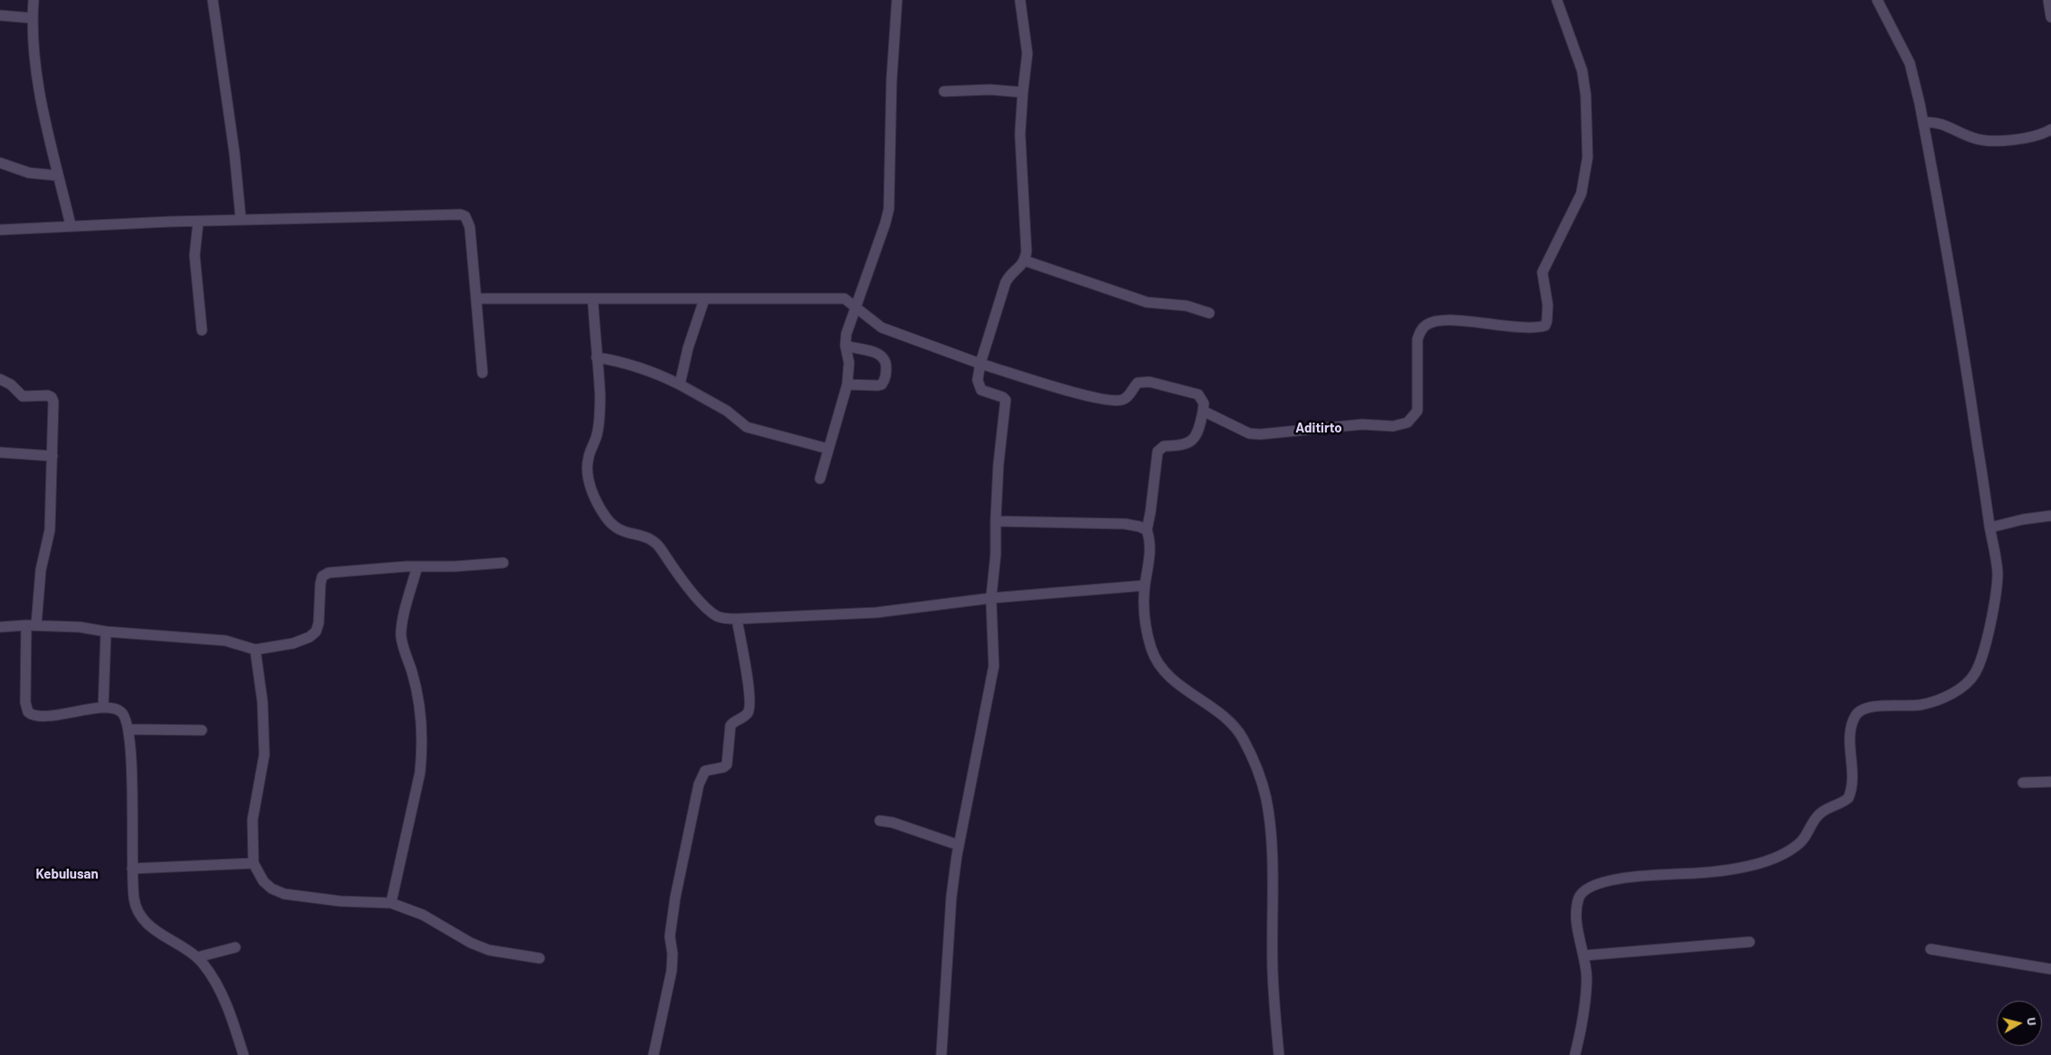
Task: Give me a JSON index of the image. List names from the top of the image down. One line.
{"districts":["Aditirto","Kebulusan"],"north":"right"}
